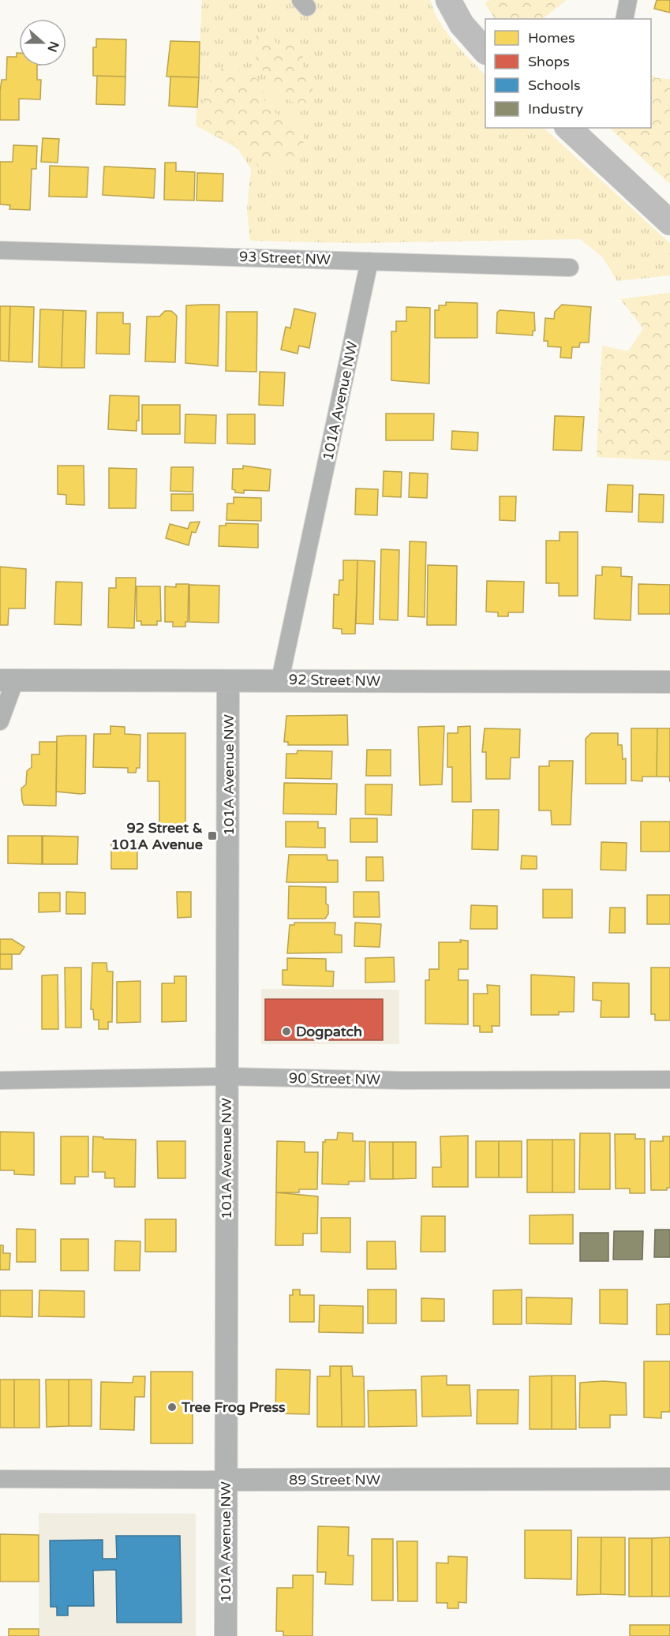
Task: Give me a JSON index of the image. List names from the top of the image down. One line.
{"streets":{"street":["93 Street NW","101A Avenue NW","92 Street NW","90 Street NW","89 Street NW"]},"crossings":[["93 Street NW","101A Avenue NW"],["101A Avenue NW","92 Street NW"],["101A Avenue NW","90 Street NW"],["101A Avenue NW","89 Street NW"]],"places":{"transit":["92 Street & 101A Avenue"],"other":["Dogpatch","Tree Frog Press"]},"legend":["Homes","Shops","Schools","Industry"],"north":"right"}
